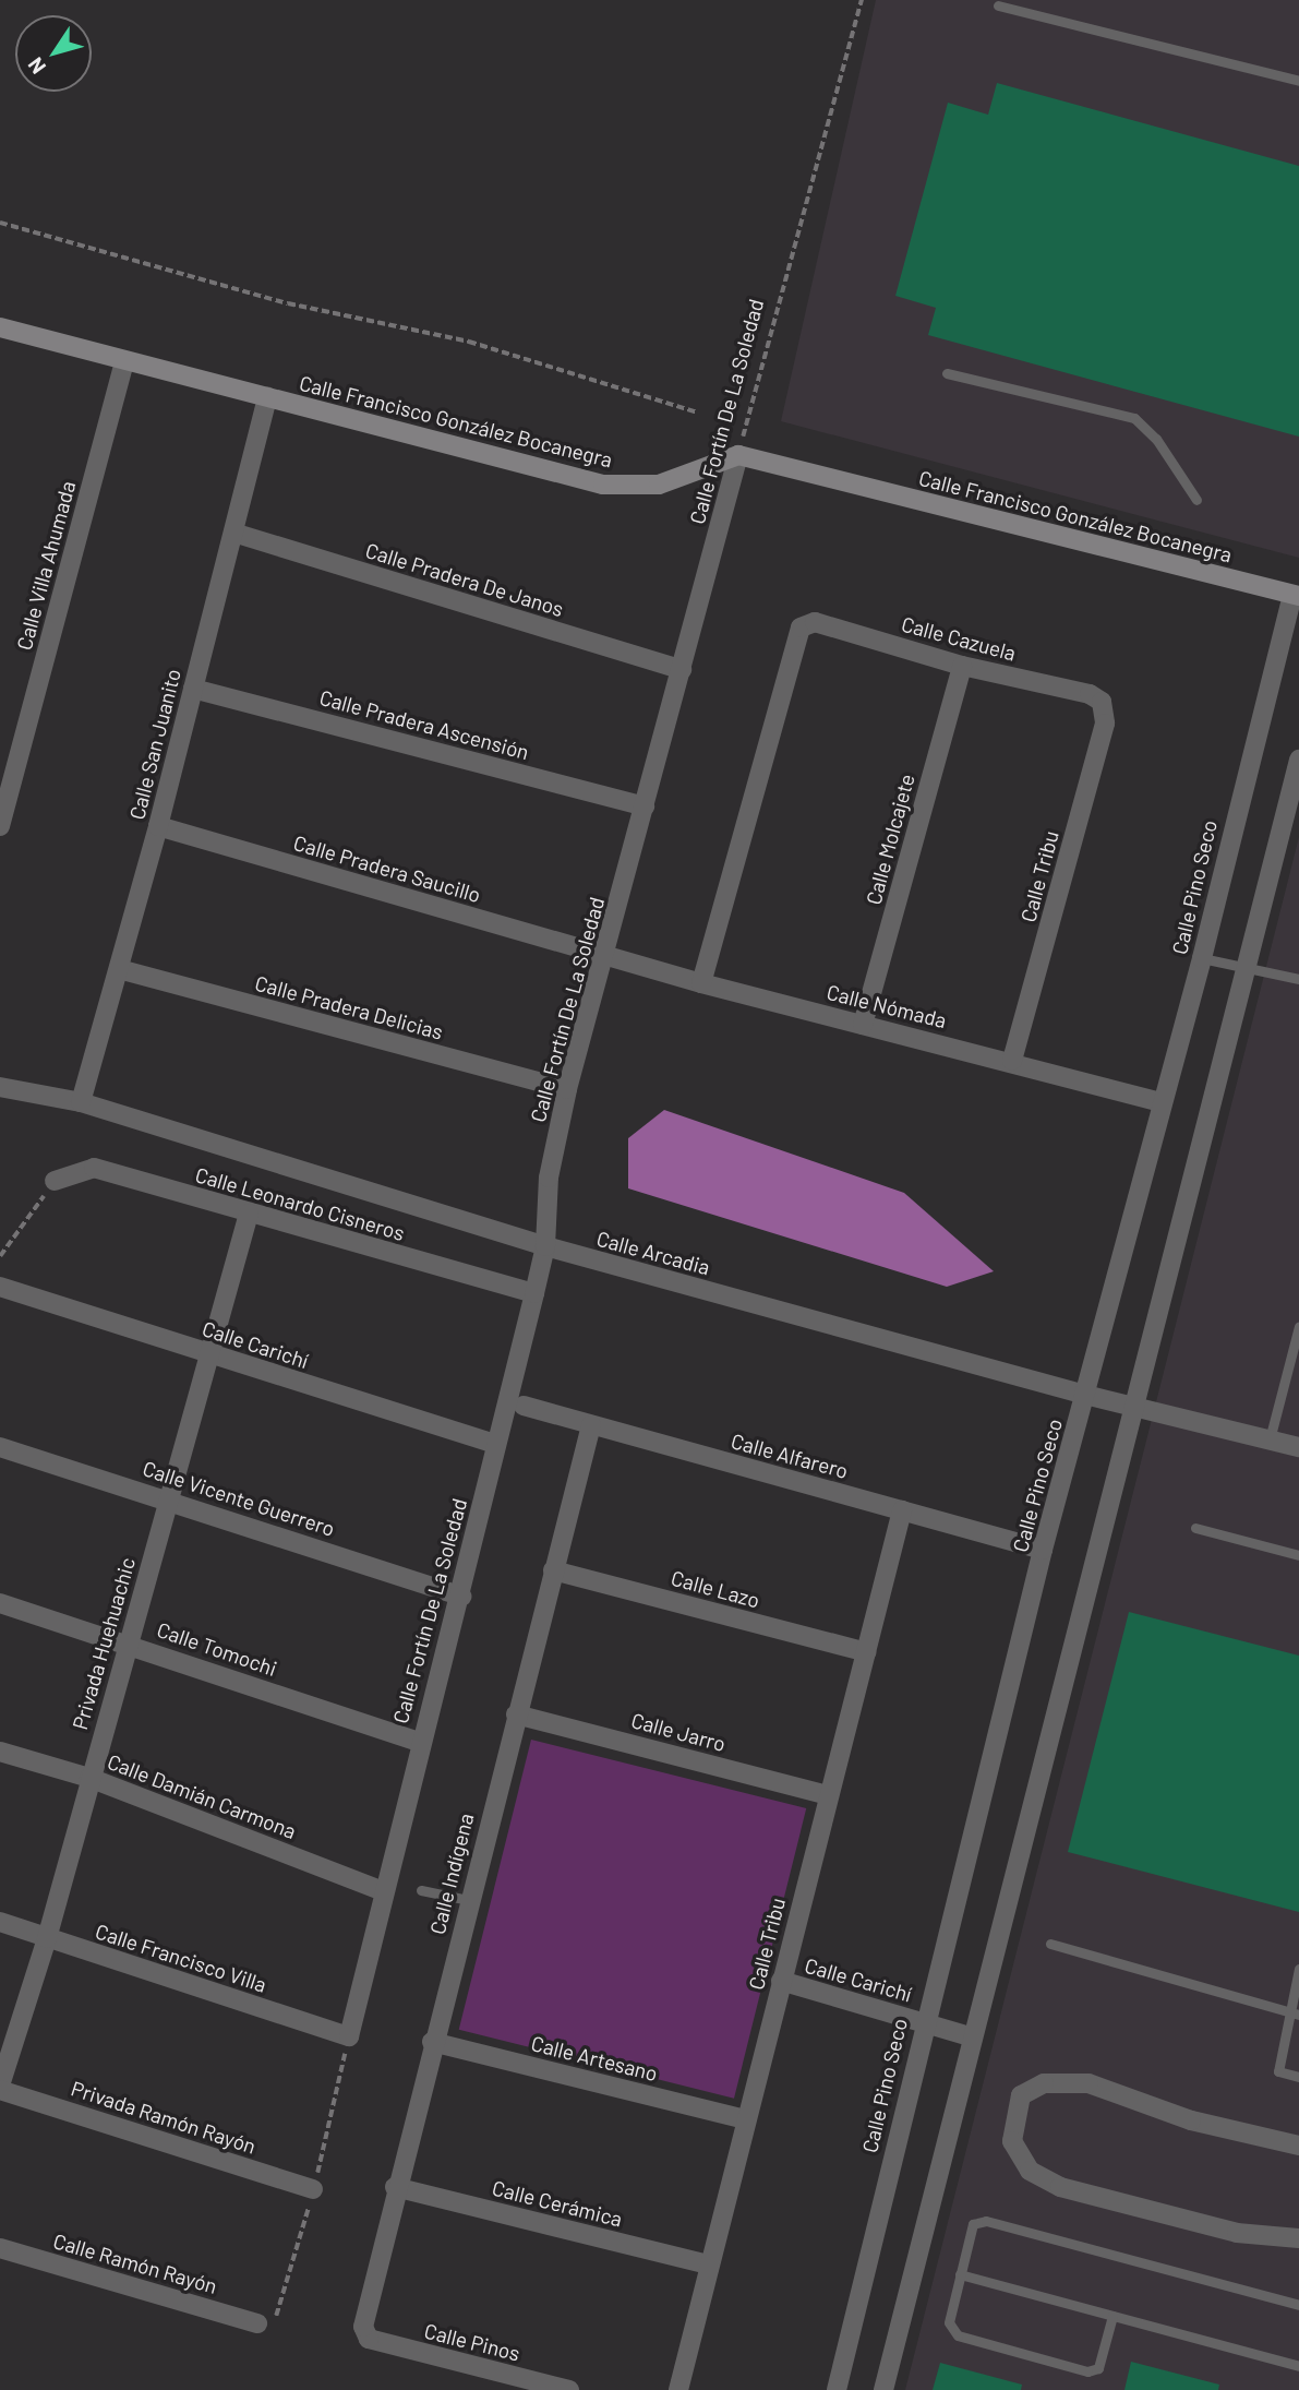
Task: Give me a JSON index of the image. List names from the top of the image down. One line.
{"streets":{"street":["Calle Fortín De La Soledad","Calle Francisco González Bocanegra","Calle Villa Ahumada","Calle Pradera De Janos","Calle Cazuela","Calle Pradera Ascensión","Calle San Juanito","Calle Molcajete","Calle Pradera Saucillo","Calle Tribu","Calle Pino Seco","Calle Nómada","Calle Pradera Delicias","Calle Leonardo Cisneros","Calle Arcadia","Calle Carichí","Calle Alfarero","Calle Vicente Guerrero","Calle Lazo","Privada Huehuachic","Calle Tomochi","Calle Jarro","Calle Damián Carmona","Calle Indígena","Calle Francisco Villa","Calle Artesano","Privada Ramón Rayón","Calle Cerámica","Calle Ramón Rayón","Calle Pinos"]},"crossings":[["Calle Fortín De La Soledad","Calle Francisco González Bocanegra"],["Calle Fortín De La Soledad","Calle Pradera De Janos"],["Calle Fortín De La Soledad","Calle Pradera Ascensión"],["Calle Fortín De La Soledad","Calle Pradera Saucillo"],["Calle Fortín De La Soledad","Calle Nómada"],["Calle Fortín De La Soledad","Calle Pradera Delicias"],["Calle Fortín De La Soledad","Calle Leonardo Cisneros"],["Calle Fortín De La Soledad","Calle Arcadia"],["Calle Fortín De La Soledad","Calle Carichí"],["Calle Fortín De La Soledad","Calle Vicente Guerrero"],["Calle Fortín De La Soledad","Calle Tomochi"],["Calle Fortín De La Soledad","Calle Damián Carmona"],["Calle Fortín De La Soledad","Calle Francisco Villa"],["Calle Francisco González Bocanegra","Calle Villa Ahumada"],["Calle Francisco González Bocanegra","Calle San Juanito"],["Calle Francisco González Bocanegra","Calle Pino Seco"],["Calle Pradera De Janos","Calle San Juanito"],["Calle Cazuela","Calle Molcajete"],["Calle Cazuela","Calle Tribu"],["Calle Cazuela","Calle Nómada"],["Calle Pradera Ascensión","Calle San Juanito"],["Calle San Juanito","Calle Pradera Saucillo"],["Calle San Juanito","Calle Pradera Delicias"],["Calle San Juanito","Calle Arcadia"],["Calle Molcajete","Calle Nómada"],["Calle Pradera Saucillo","Calle Nómada"],["Calle Tribu","Calle Nómada"],["Calle Tribu","Calle Carichí"],["Calle Tribu","Calle Alfarero"],["Calle Tribu","Calle Lazo"],["Calle Tribu","Calle Jarro"],["Calle Tribu","Calle Artesano"],["Calle Tribu","Calle Cerámica"],["Calle Pino Seco","Calle Nómada"],["Calle Pino Seco","Calle Arcadia"],["Calle Pino Seco","Calle Carichí"],["Calle Pino Seco","Calle Alfarero"],["Calle Leonardo Cisneros","Privada Huehuachic"],["Calle Carichí","Privada Huehuachic"],["Calle Alfarero","Calle Indígena"],["Calle Vicente Guerrero","Privada Huehuachic"],["Calle Lazo","Calle Indígena"],["Privada Huehuachic","Calle Tomochi"],["Privada Huehuachic","Calle Damián Carmona"],["Privada Huehuachic","Calle Francisco Villa"],["Privada Huehuachic","Privada Ramón Rayón"],["Calle Jarro","Calle Indígena"],["Calle Indígena","Calle Artesano"],["Calle Indígena","Calle Cerámica"],["Calle Indígena","Calle Pinos"]],"north":"bottom left"}
